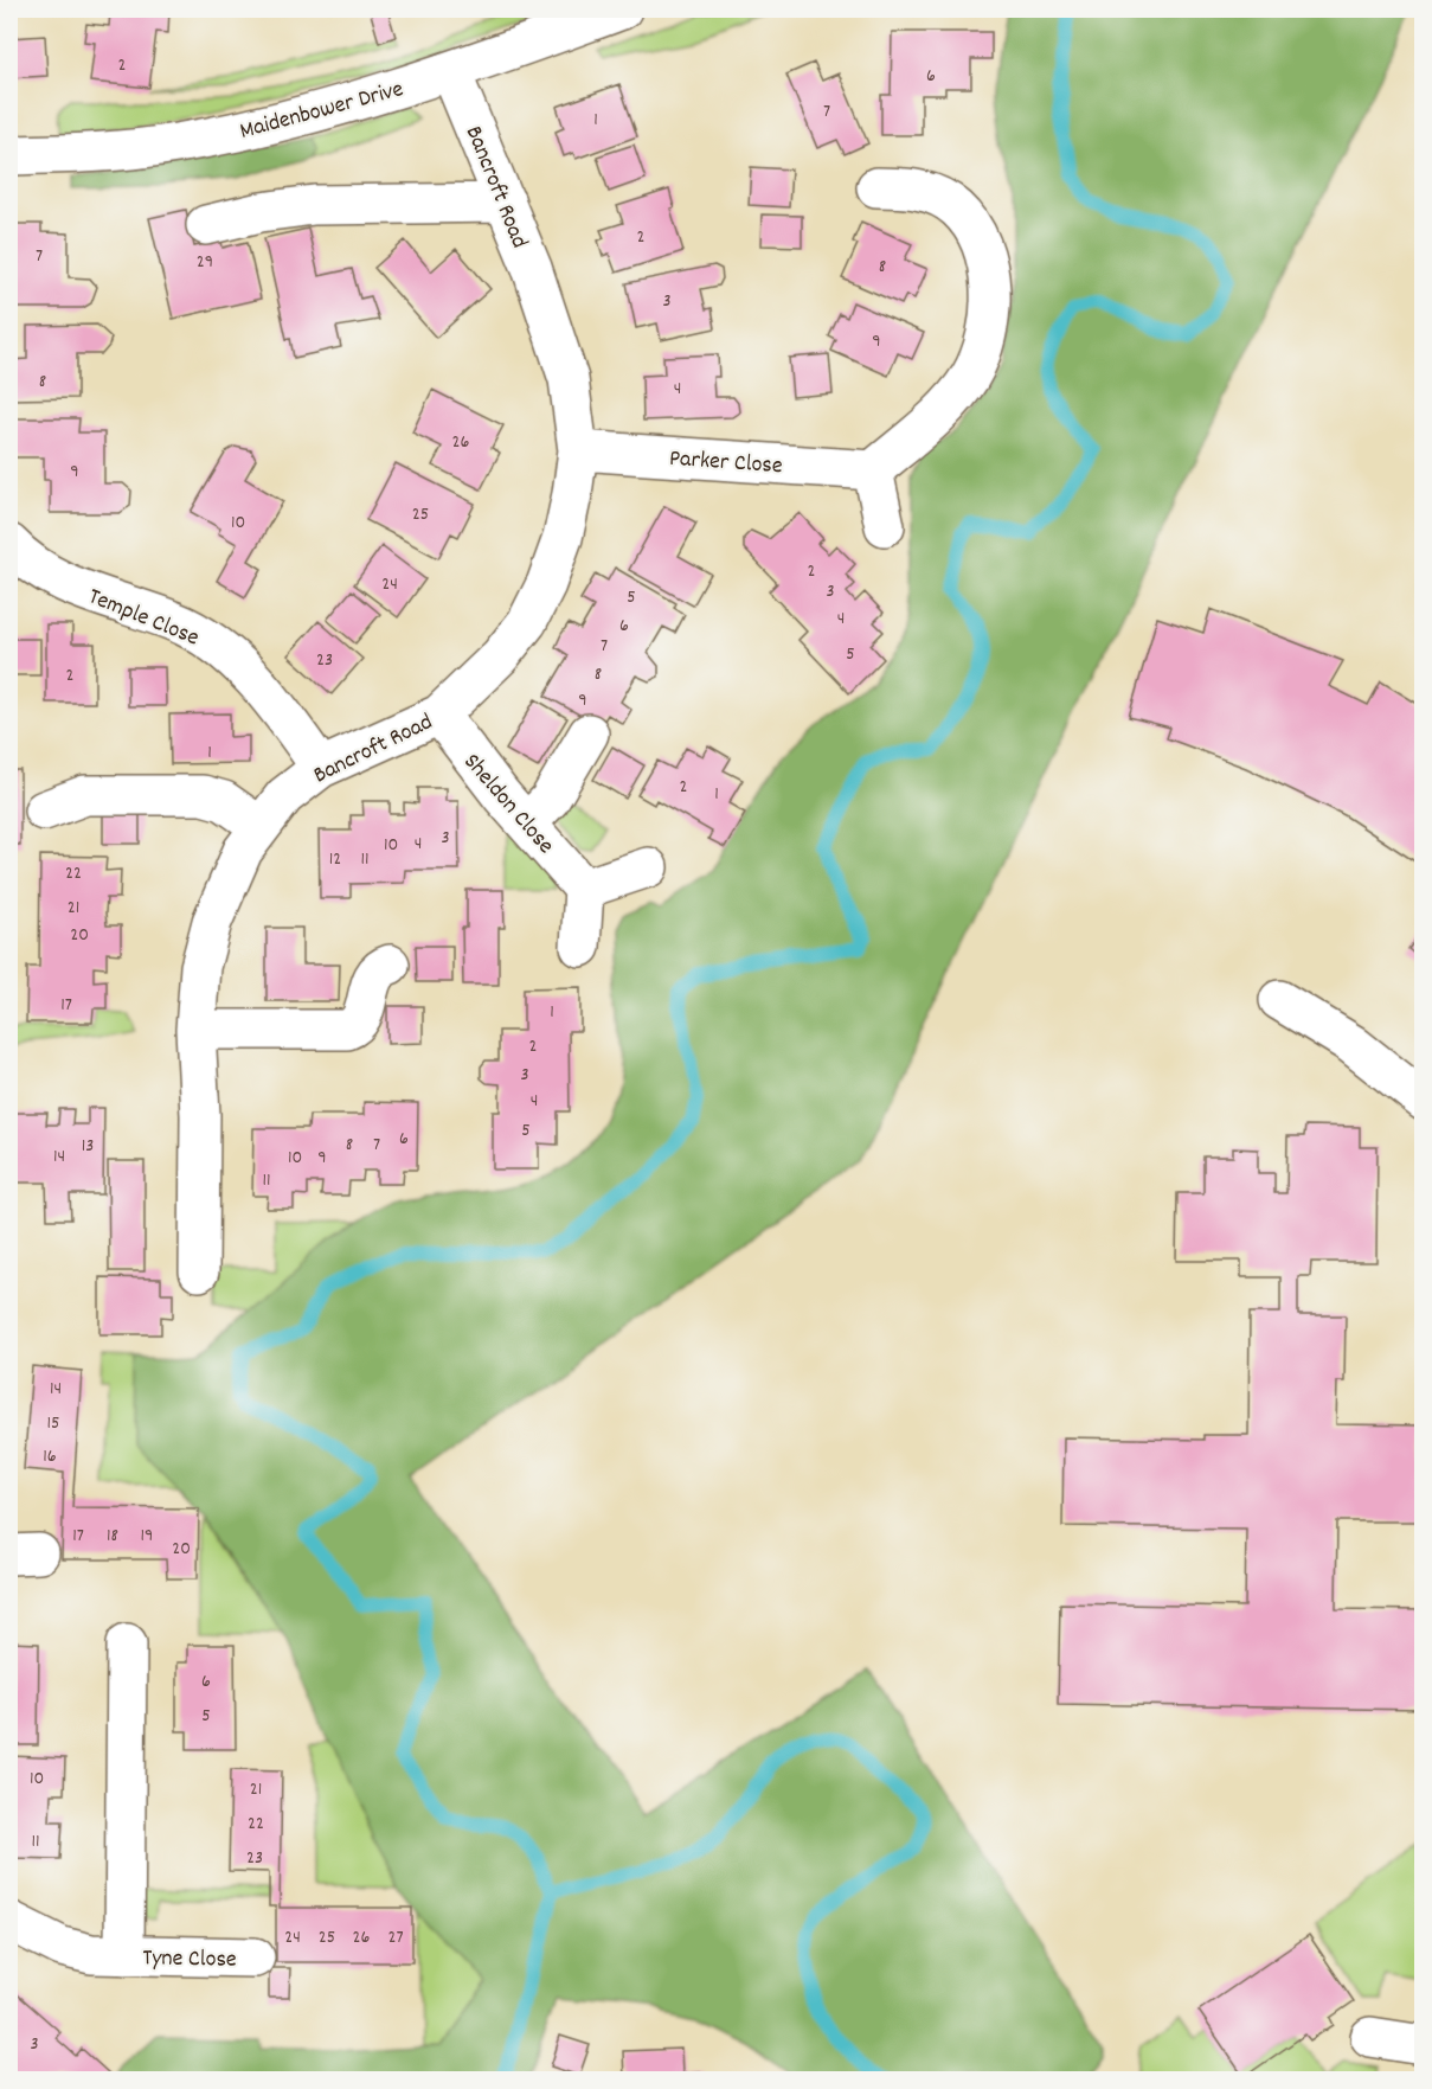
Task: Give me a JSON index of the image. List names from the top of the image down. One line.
{"streets":{"street":["Maidenbower Drive","Bancroft Road","Parker Close","Temple Close","Sheldon Close","Tyne Close"]},"crossings":[["Maidenbower Drive","Bancroft Road"],["Bancroft Road","Parker Close"],["Bancroft Road","Temple Close"],["Bancroft Road","Sheldon Close"]],"house_numbers":["2","6","7","1","2","7","29","8","3","9","8","4","26","9","25","10","2","24","3","5","4","6","7","5","23","8","2","9","1","2","1","3","4","10","12","11","22","21","20","17","1","2","3","4","5","6","8","7","13","14","10","9","11","14","15","16","17","18","19","20","6","5","10","21","22","11","23","24","25","26","27","3"]}
